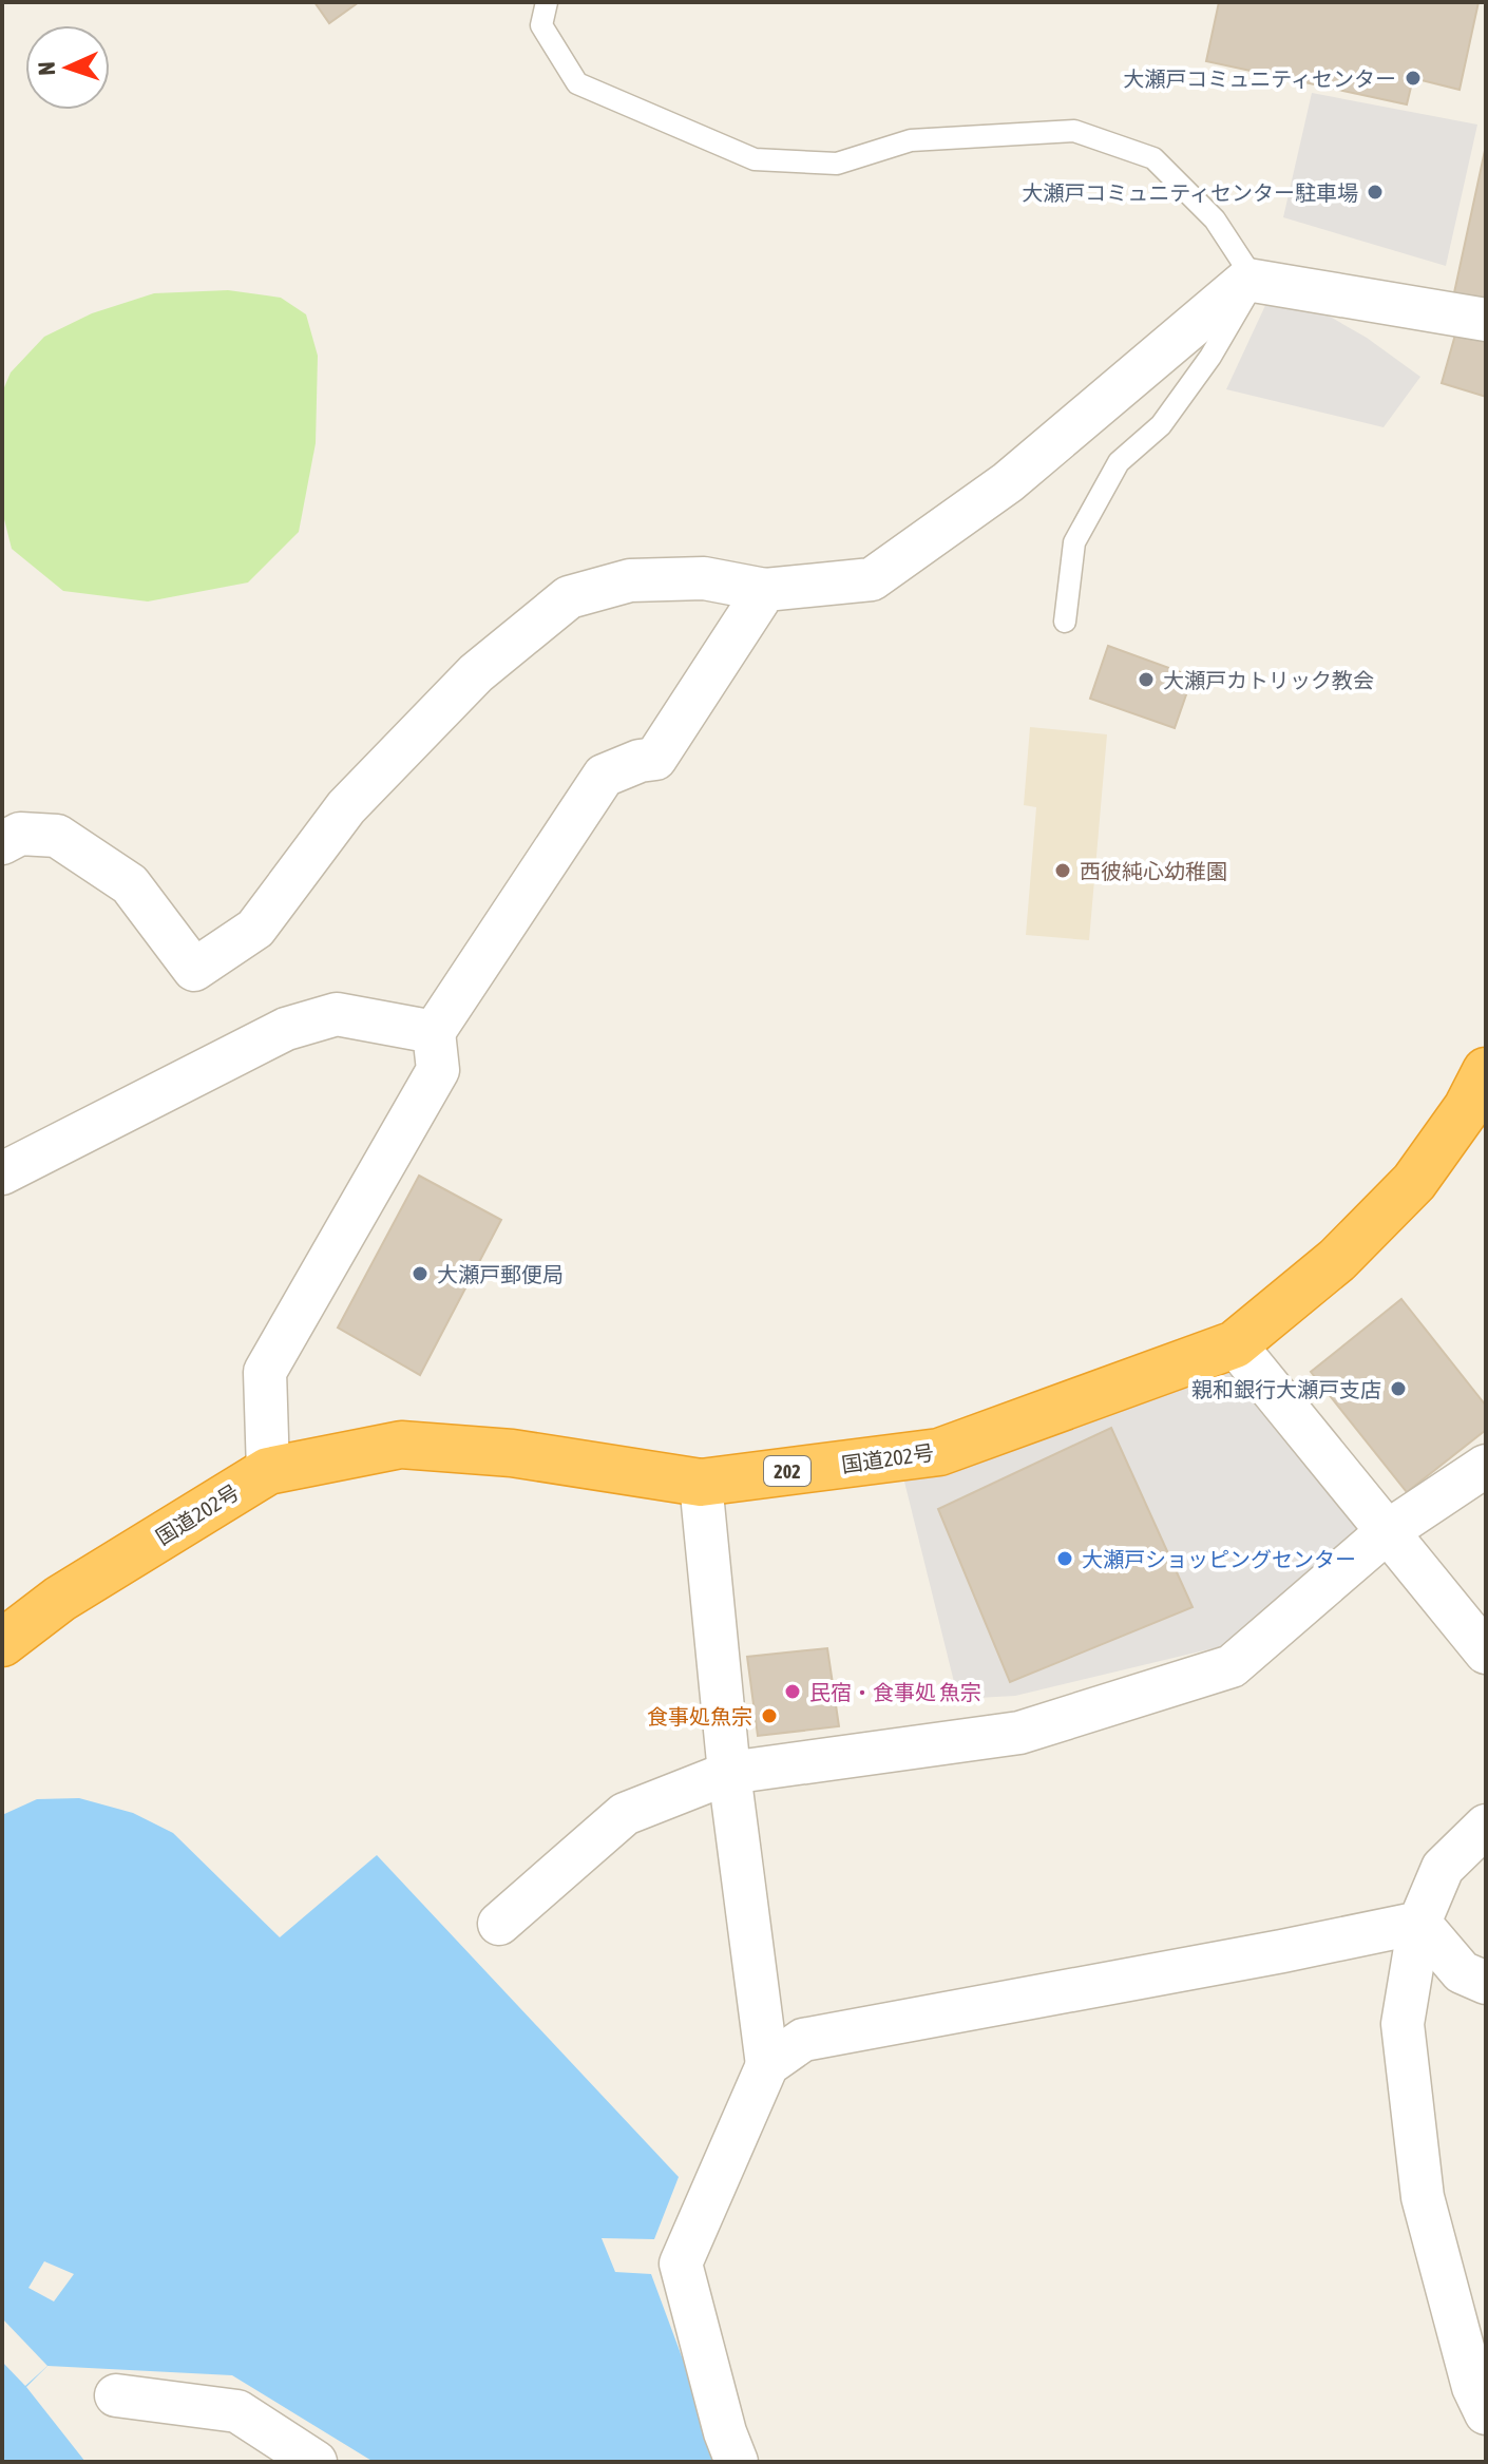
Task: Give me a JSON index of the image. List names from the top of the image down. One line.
{"streets":{"highway":["国道202号","202"]},"places":["大瀬戸コミュニティセンター","大瀬戸コミュニティセンター駐車場","大瀬戸カトリック教会","西彼純心幼稚園","大瀬戸郵便局","親和銀行大瀬戸支店","大瀬戸ショッピングセンター","民宿・食事処 魚宗","食事処魚宗"],"north":"left"}
